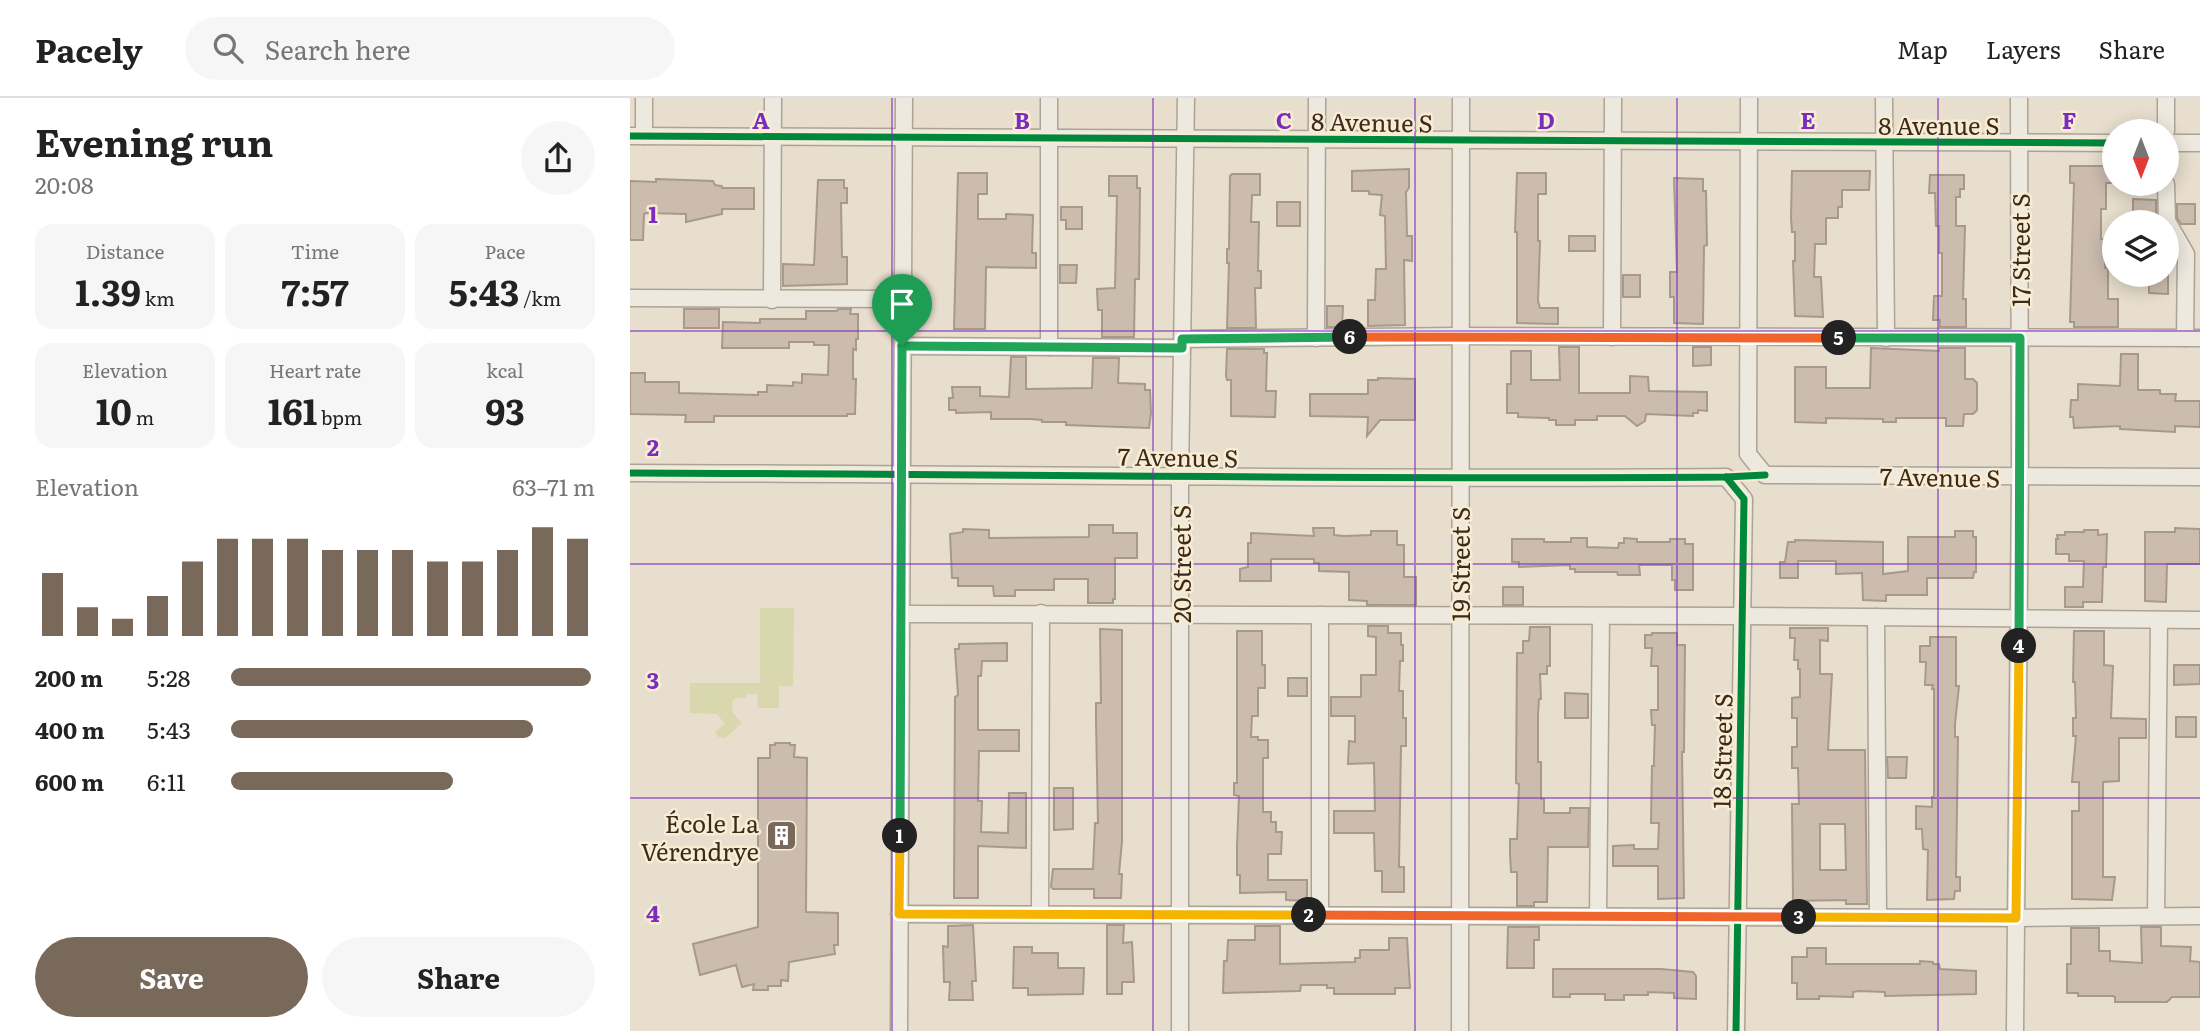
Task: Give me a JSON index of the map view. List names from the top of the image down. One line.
{"streets":{"street":["8 Avenue S","17 Street S","7 Avenue S","20 Street S","19 Street S","18 Street S"]},"crossings":[["8 Avenue S","17 Street S"],["8 Avenue S","20 Street S"],["8 Avenue S","19 Street S"],["17 Street S","7 Avenue S"],["7 Avenue S","20 Street S"],["7 Avenue S","19 Street S"],["7 Avenue S","18 Street S"]],"places":{"building":["École La Vérendrye"]},"north":"bottom","page":{"header":"Pacely","search":"Search here","nav":["Map","Layers","Share"],"heading":["Evening run","20:08"],"stats":[["Distance","1.39 km"],["Time","7:57"],["Pace","5:43 /km"],["Elevation","10 m"],["Heart rate","161 bpm"],["kcal","93"]],"pins":["6","5","4","1","2","3"],"chart":["Elevation","63–71 m"],"list":[{"name":"200 m","note":"5:28"},{"name":"400 m","note":"5:43"},{"name":"600 m","note":"6:11"}],"buttons":["Save","Share"]},"grid":{"columns":["A","B","C","D","E","F"],"rows":["1","2","3","4"]}}
